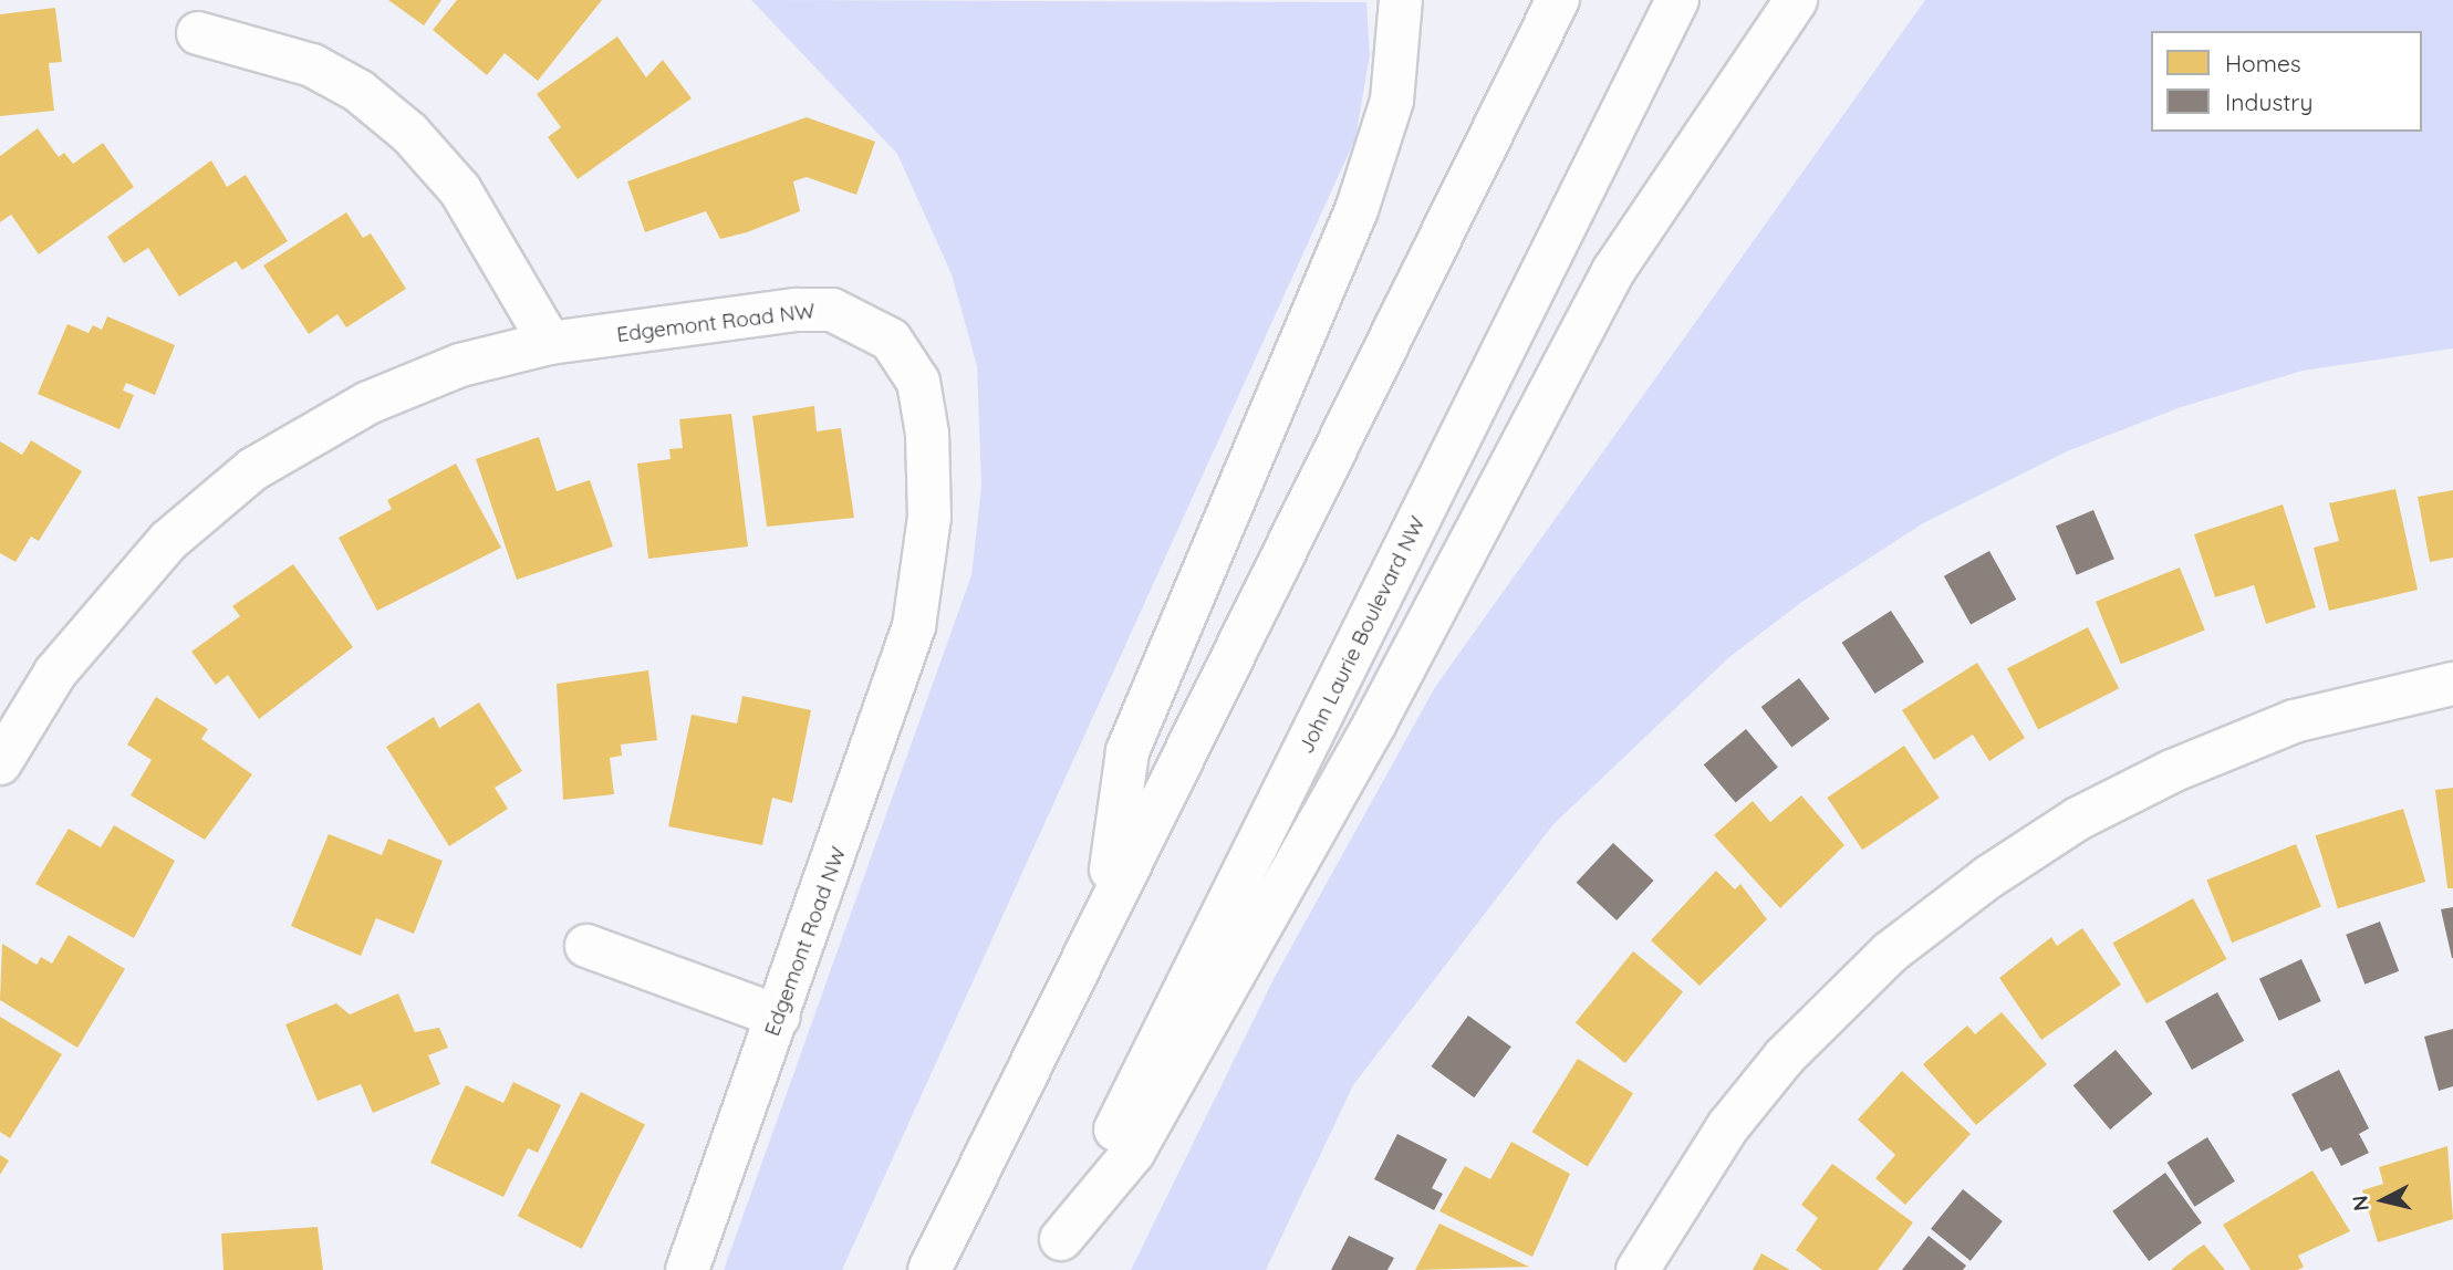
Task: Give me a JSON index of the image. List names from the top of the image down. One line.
{"streets":{"main road":["Edgemont Road NW","John Laurie Boulevard NW"]},"legend":["Homes","Industry"],"north":"left"}
